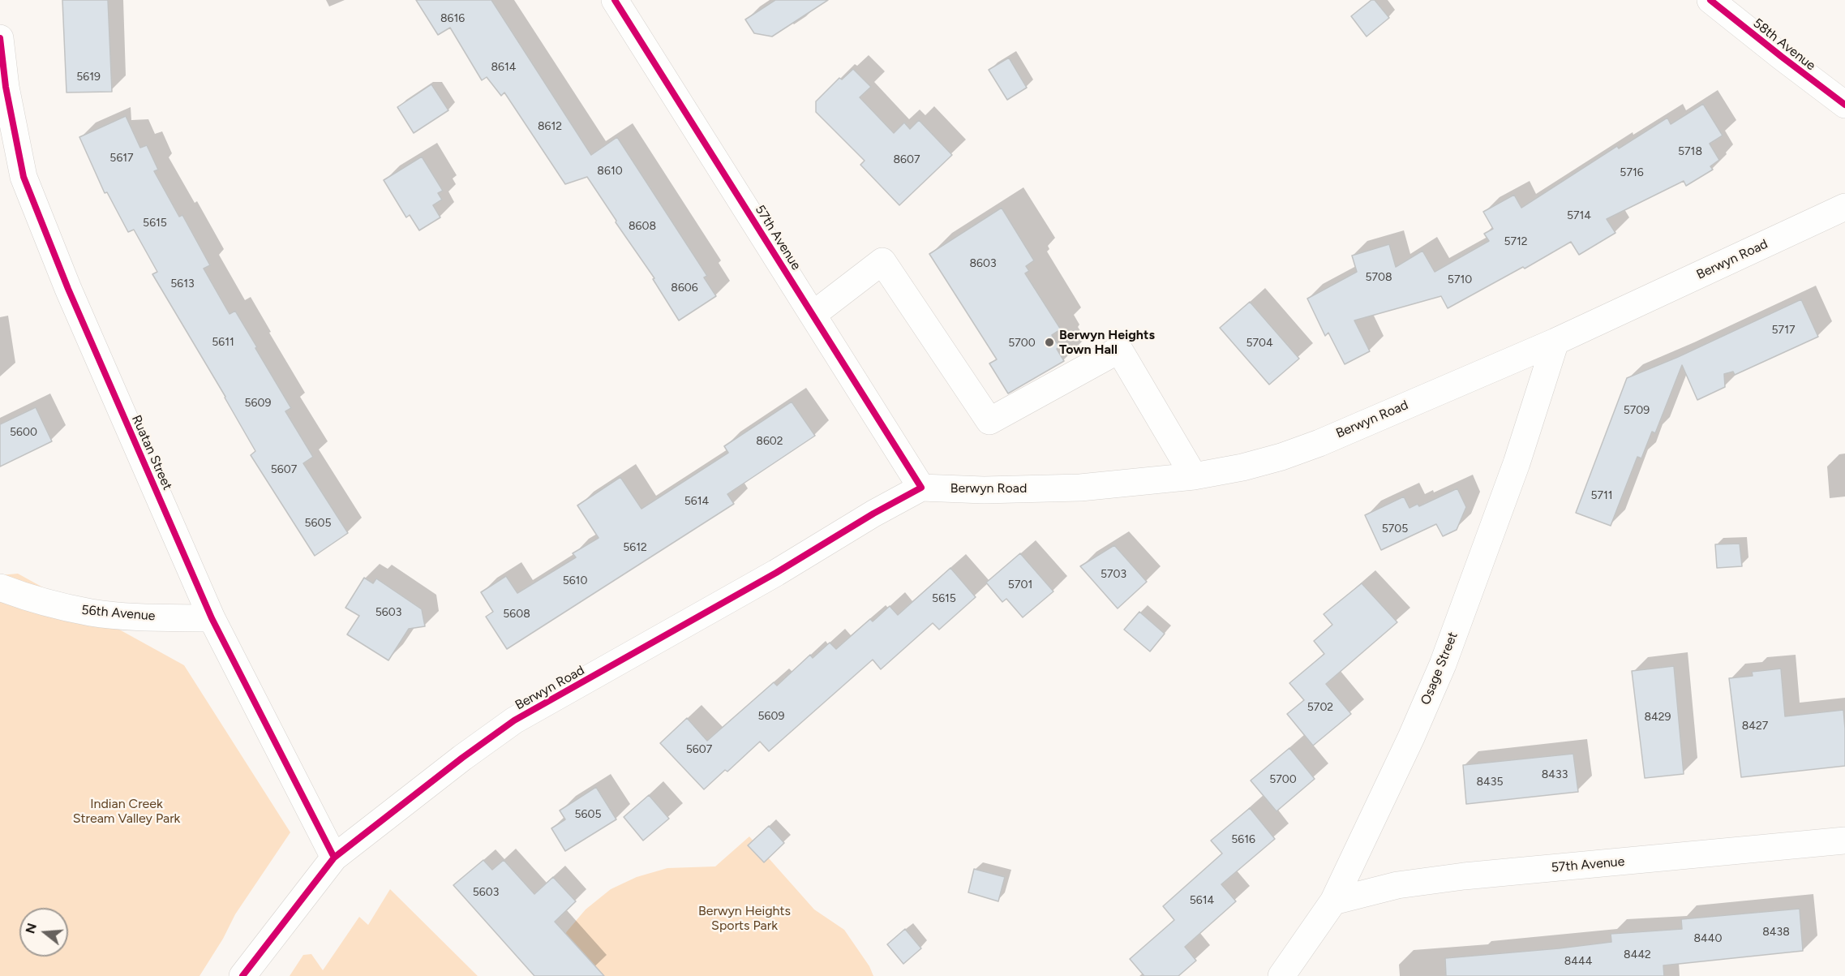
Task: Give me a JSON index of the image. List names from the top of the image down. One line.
{"streets":{"street":["58th Avenue","57th Avenue","Berwyn Road","Ruatan Street","56th Avenue","Osage Street"]},"crossings":[["57th Avenue","Berwyn Road"],["57th Avenue","Osage Street"],["Berwyn Road","Ruatan Street"],["Berwyn Road","Osage Street"],["Ruatan Street","56th Avenue"]],"parks":["Indian Creek Stream Valley Park","Berwyn Heights Sports Park"],"places":["Berwyn Heights Town Hall"],"house_numbers":["8616","8614","5619","8612","5718","5617","8607","8610","5716","5714","5615","8608","5712","8603","5708","5710","5613","8606","5717","5611","5700","5704","5609","5709","5600","8602","5607","5711","5614","5605","5705","5612","5703","5610","5701","5615","5603","5608","5702","5609","8429","8427","5607","8433","5700","8435","5605","5616","5603","5614","8438","8440","8442","8444"],"north":"left"}
